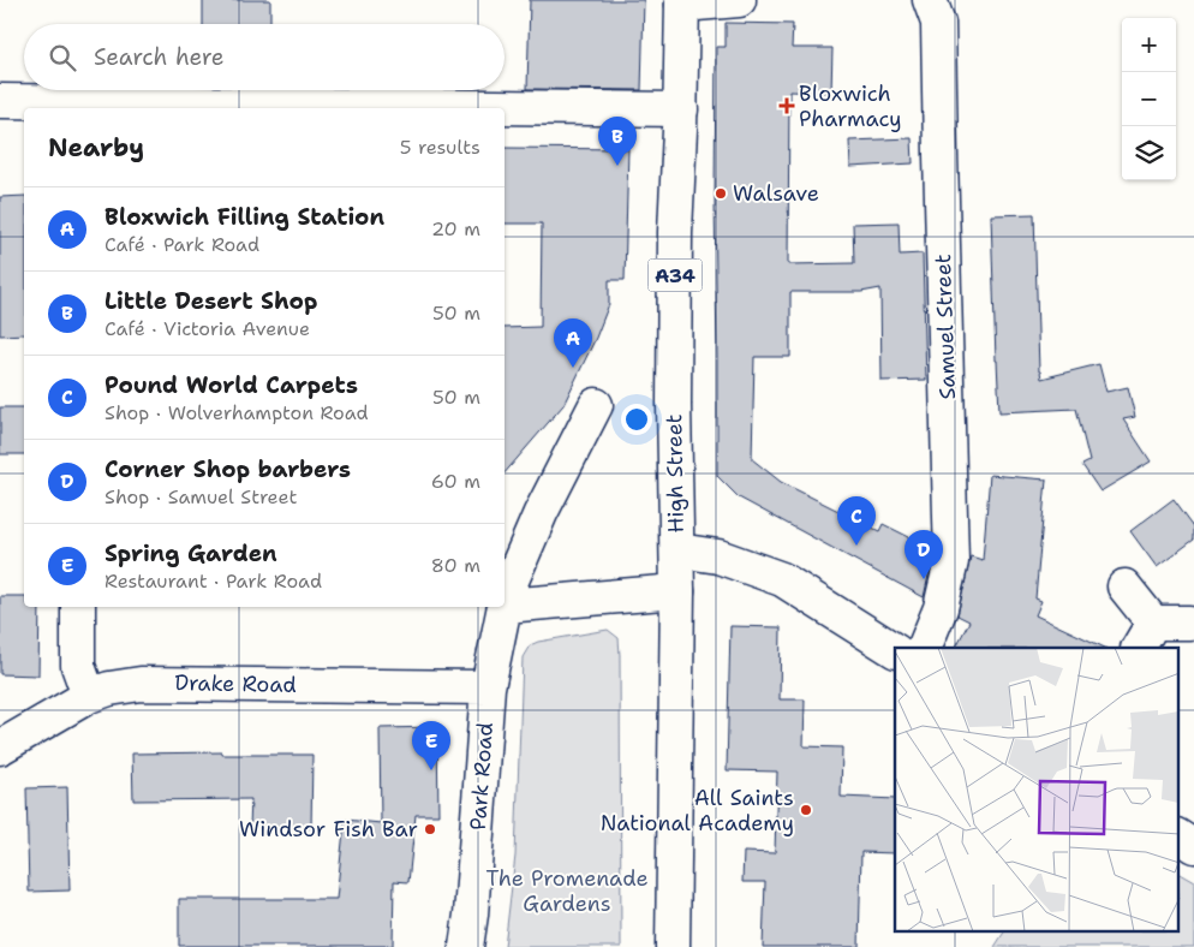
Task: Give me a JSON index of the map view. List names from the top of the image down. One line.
{"streets":{"main road":["A34","Samuel Street","High Street","Drake Road","Park Road"]},"crossings":[["Drake Road","Park Road"]],"parks":["The Promenade Gardens"],"places":{"health":["Bloxwich Pharmacy"],"other":["Walsave","All Saints National Academy","Windsor Fish Bar"]},"page":{"map_buttons":["+","−"],"search":"Search here","heading":["Nearby","5 results"],"pins":["B","A","C","D","E"],"list":[{"mark":"A","name":"Bloxwich Filling Station","note":"Café · Park Road","value":"20 m"},{"mark":"B","name":"Little Desert Shop","note":"Café · Victoria Avenue","value":"50 m"},{"mark":"C","name":"Pound World Carpets","note":"Shop · Wolverhampton Road","value":"50 m"},{"mark":"D","name":"Corner Shop barbers","note":"Shop · Samuel Street","value":"60 m"},{"mark":"E","name":"Spring Garden","note":"Restaurant · Park Road","value":"80 m"}]}}
